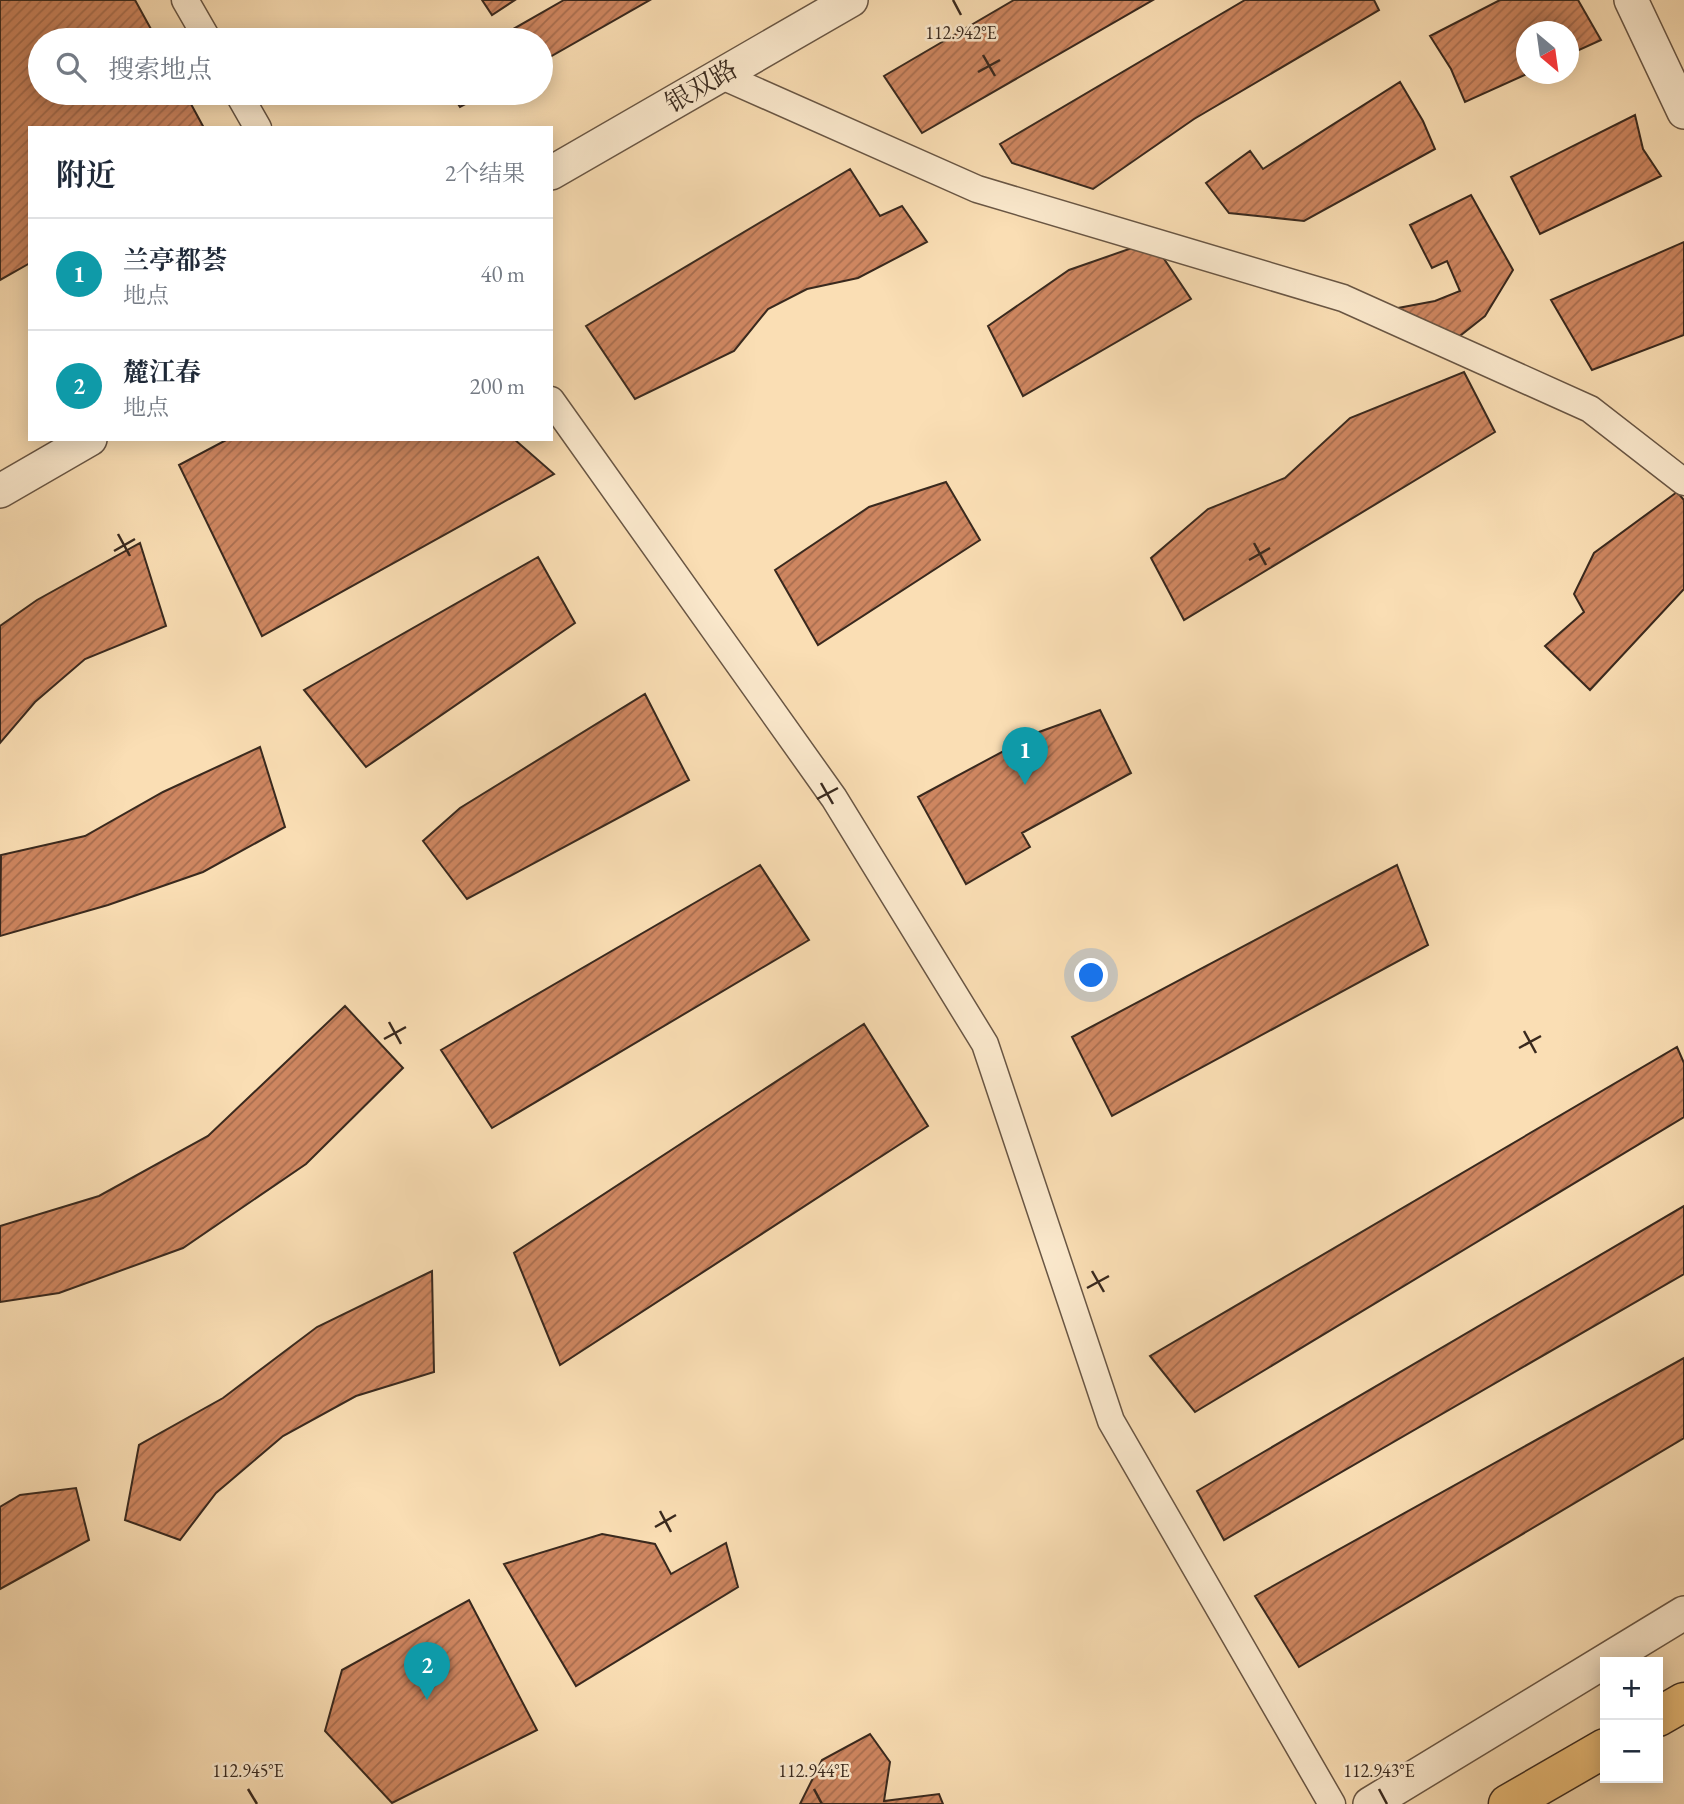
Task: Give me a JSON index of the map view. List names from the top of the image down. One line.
{"streets":{"street":["银双路"]},"north":"bottom right","page":{"search":"搜索地点","heading":["附近","2个结果"],"list":[{"mark":"1","name":"兰亭都荟","note":"地点","value":"40 m"},{"mark":"2","name":"麓江春","note":"地点","value":"200 m"}],"pins":["1","2"],"map_buttons":["+","−"]},"coordinates":["112.942°E","112.945°E","112.944°E","112.943°E"]}
